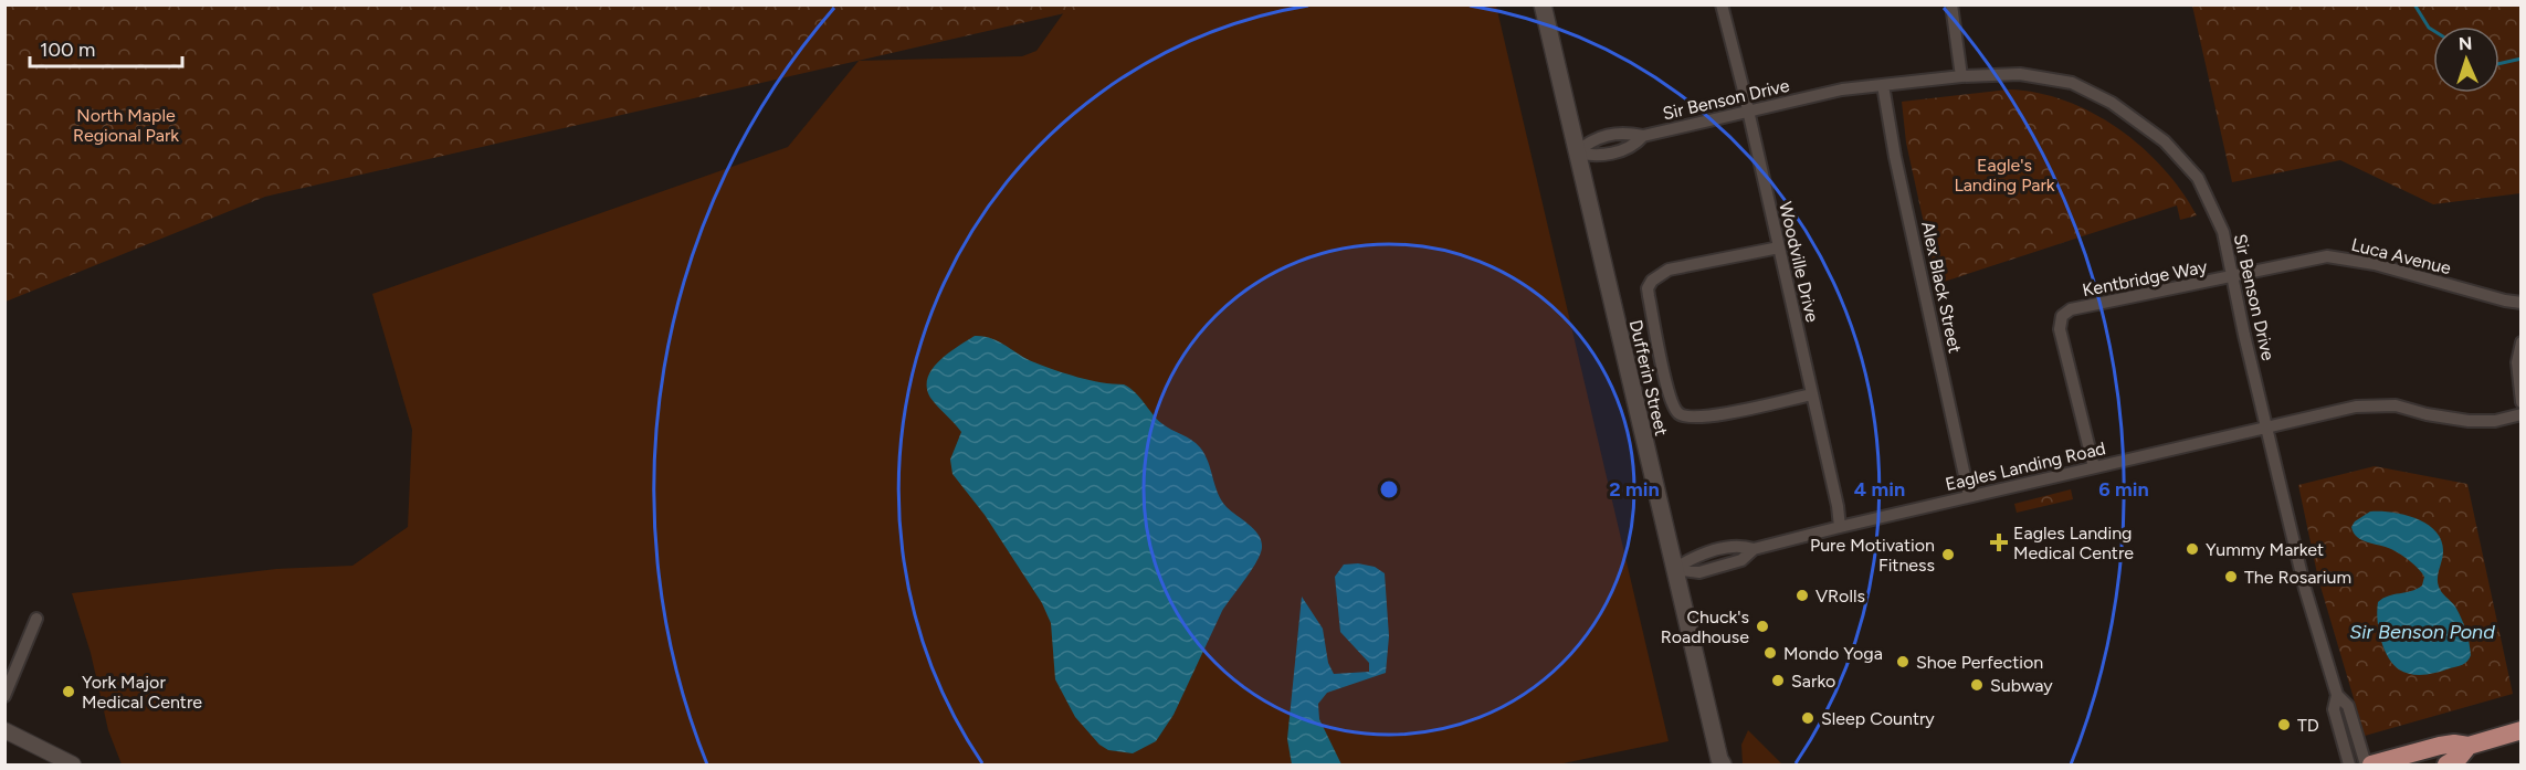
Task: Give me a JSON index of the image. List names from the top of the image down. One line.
{"streets":{"main road":["Dufferin Street"],"street":["Sir Benson Drive","Luca Avenue","Woodville Drive","Kentbridge Way","Alex Black Street","Eagles Landing Road"]},"crossings":[["Sir Benson Drive","Luca Avenue"],["Sir Benson Drive","Woodville Drive"],["Sir Benson Drive","Kentbridge Way"],["Sir Benson Drive","Alex Black Street"],["Sir Benson Drive","Dufferin Street"],["Sir Benson Drive","Eagles Landing Road"],["Luca Avenue","Kentbridge Way"],["Woodville Drive","Eagles Landing Road"],["Kentbridge Way","Eagles Landing Road"],["Alex Black Street","Eagles Landing Road"],["Dufferin Street","Eagles Landing Road"]],"water":["Sir Benson Pond"],"parks":["North Maple Regional Park","Eagle's Landing Park"],"places":{"health":["Eagles Landing Medical Centre"],"other":["Yummy Market","Pure Motivation Fitness","The Rosarium","VRolls","Chuck's Roadhouse","Mondo Yoga","Shoe Perfection","Sarko","Subway","York Major Medical Centre","Sleep Country","TD"]},"scale_bar":"100 m","north":"top","rings":["2 min","4 min","6 min"]}
